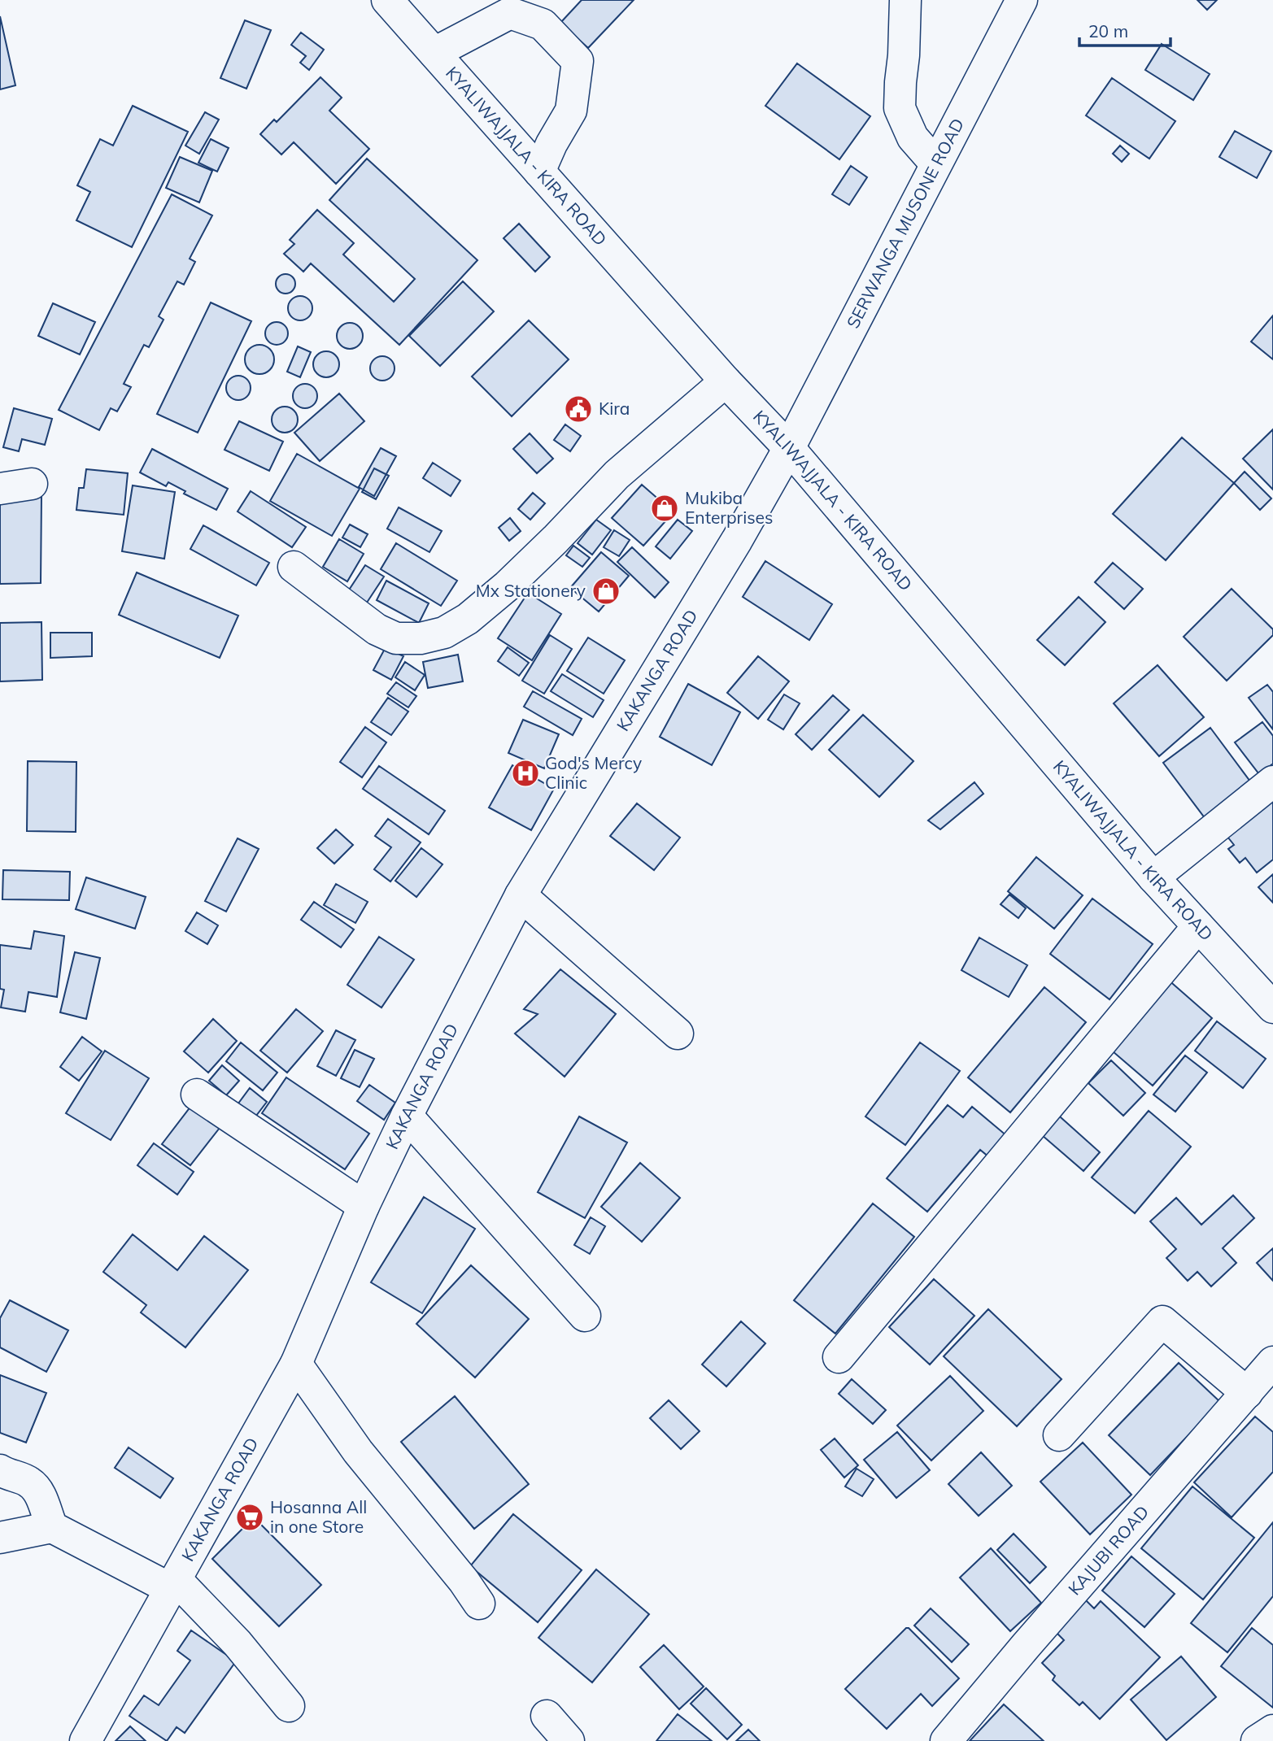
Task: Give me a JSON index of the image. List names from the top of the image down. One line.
{"streets":{"street":["KYALIWAJJALA - KIRA ROAD","SERWANGA MUSONE ROAD","KAKANGA ROAD","KAJUBI ROAD"]},"crossings":[["KYALIWAJJALA - KIRA ROAD","SERWANGA MUSONE ROAD"],["KYALIWAJJALA - KIRA ROAD","KAKANGA ROAD"],["SERWANGA MUSONE ROAD","KAKANGA ROAD"]],"places":{"public building":["Kira"],"shop":["Mukiba Enterprises","Mx Stationery"],"hospital":["God's Mercy Clinic"],"supermarket":["Hosanna All in one Store"]},"scale_bar":"20 m"}
